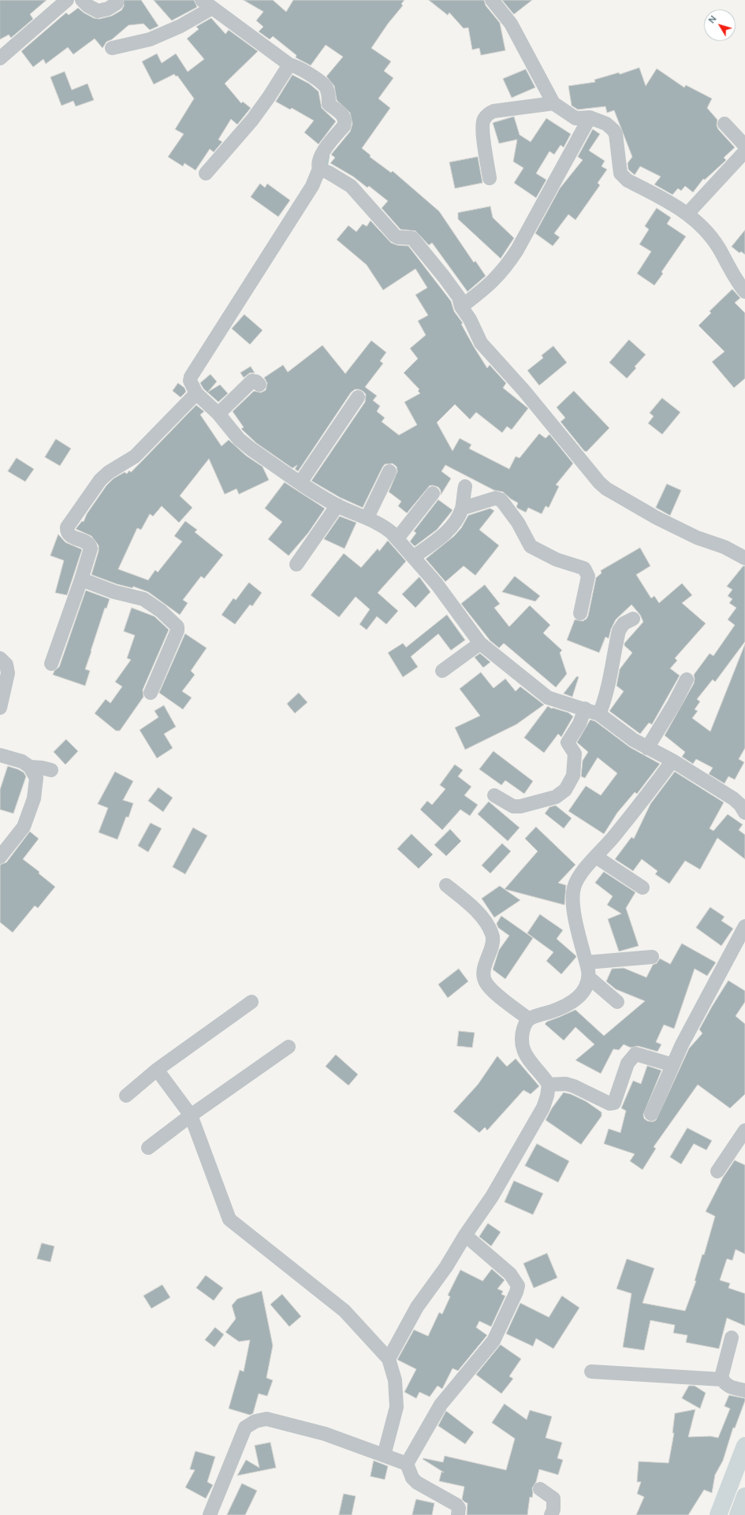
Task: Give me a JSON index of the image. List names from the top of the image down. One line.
{"north":"top left"}
